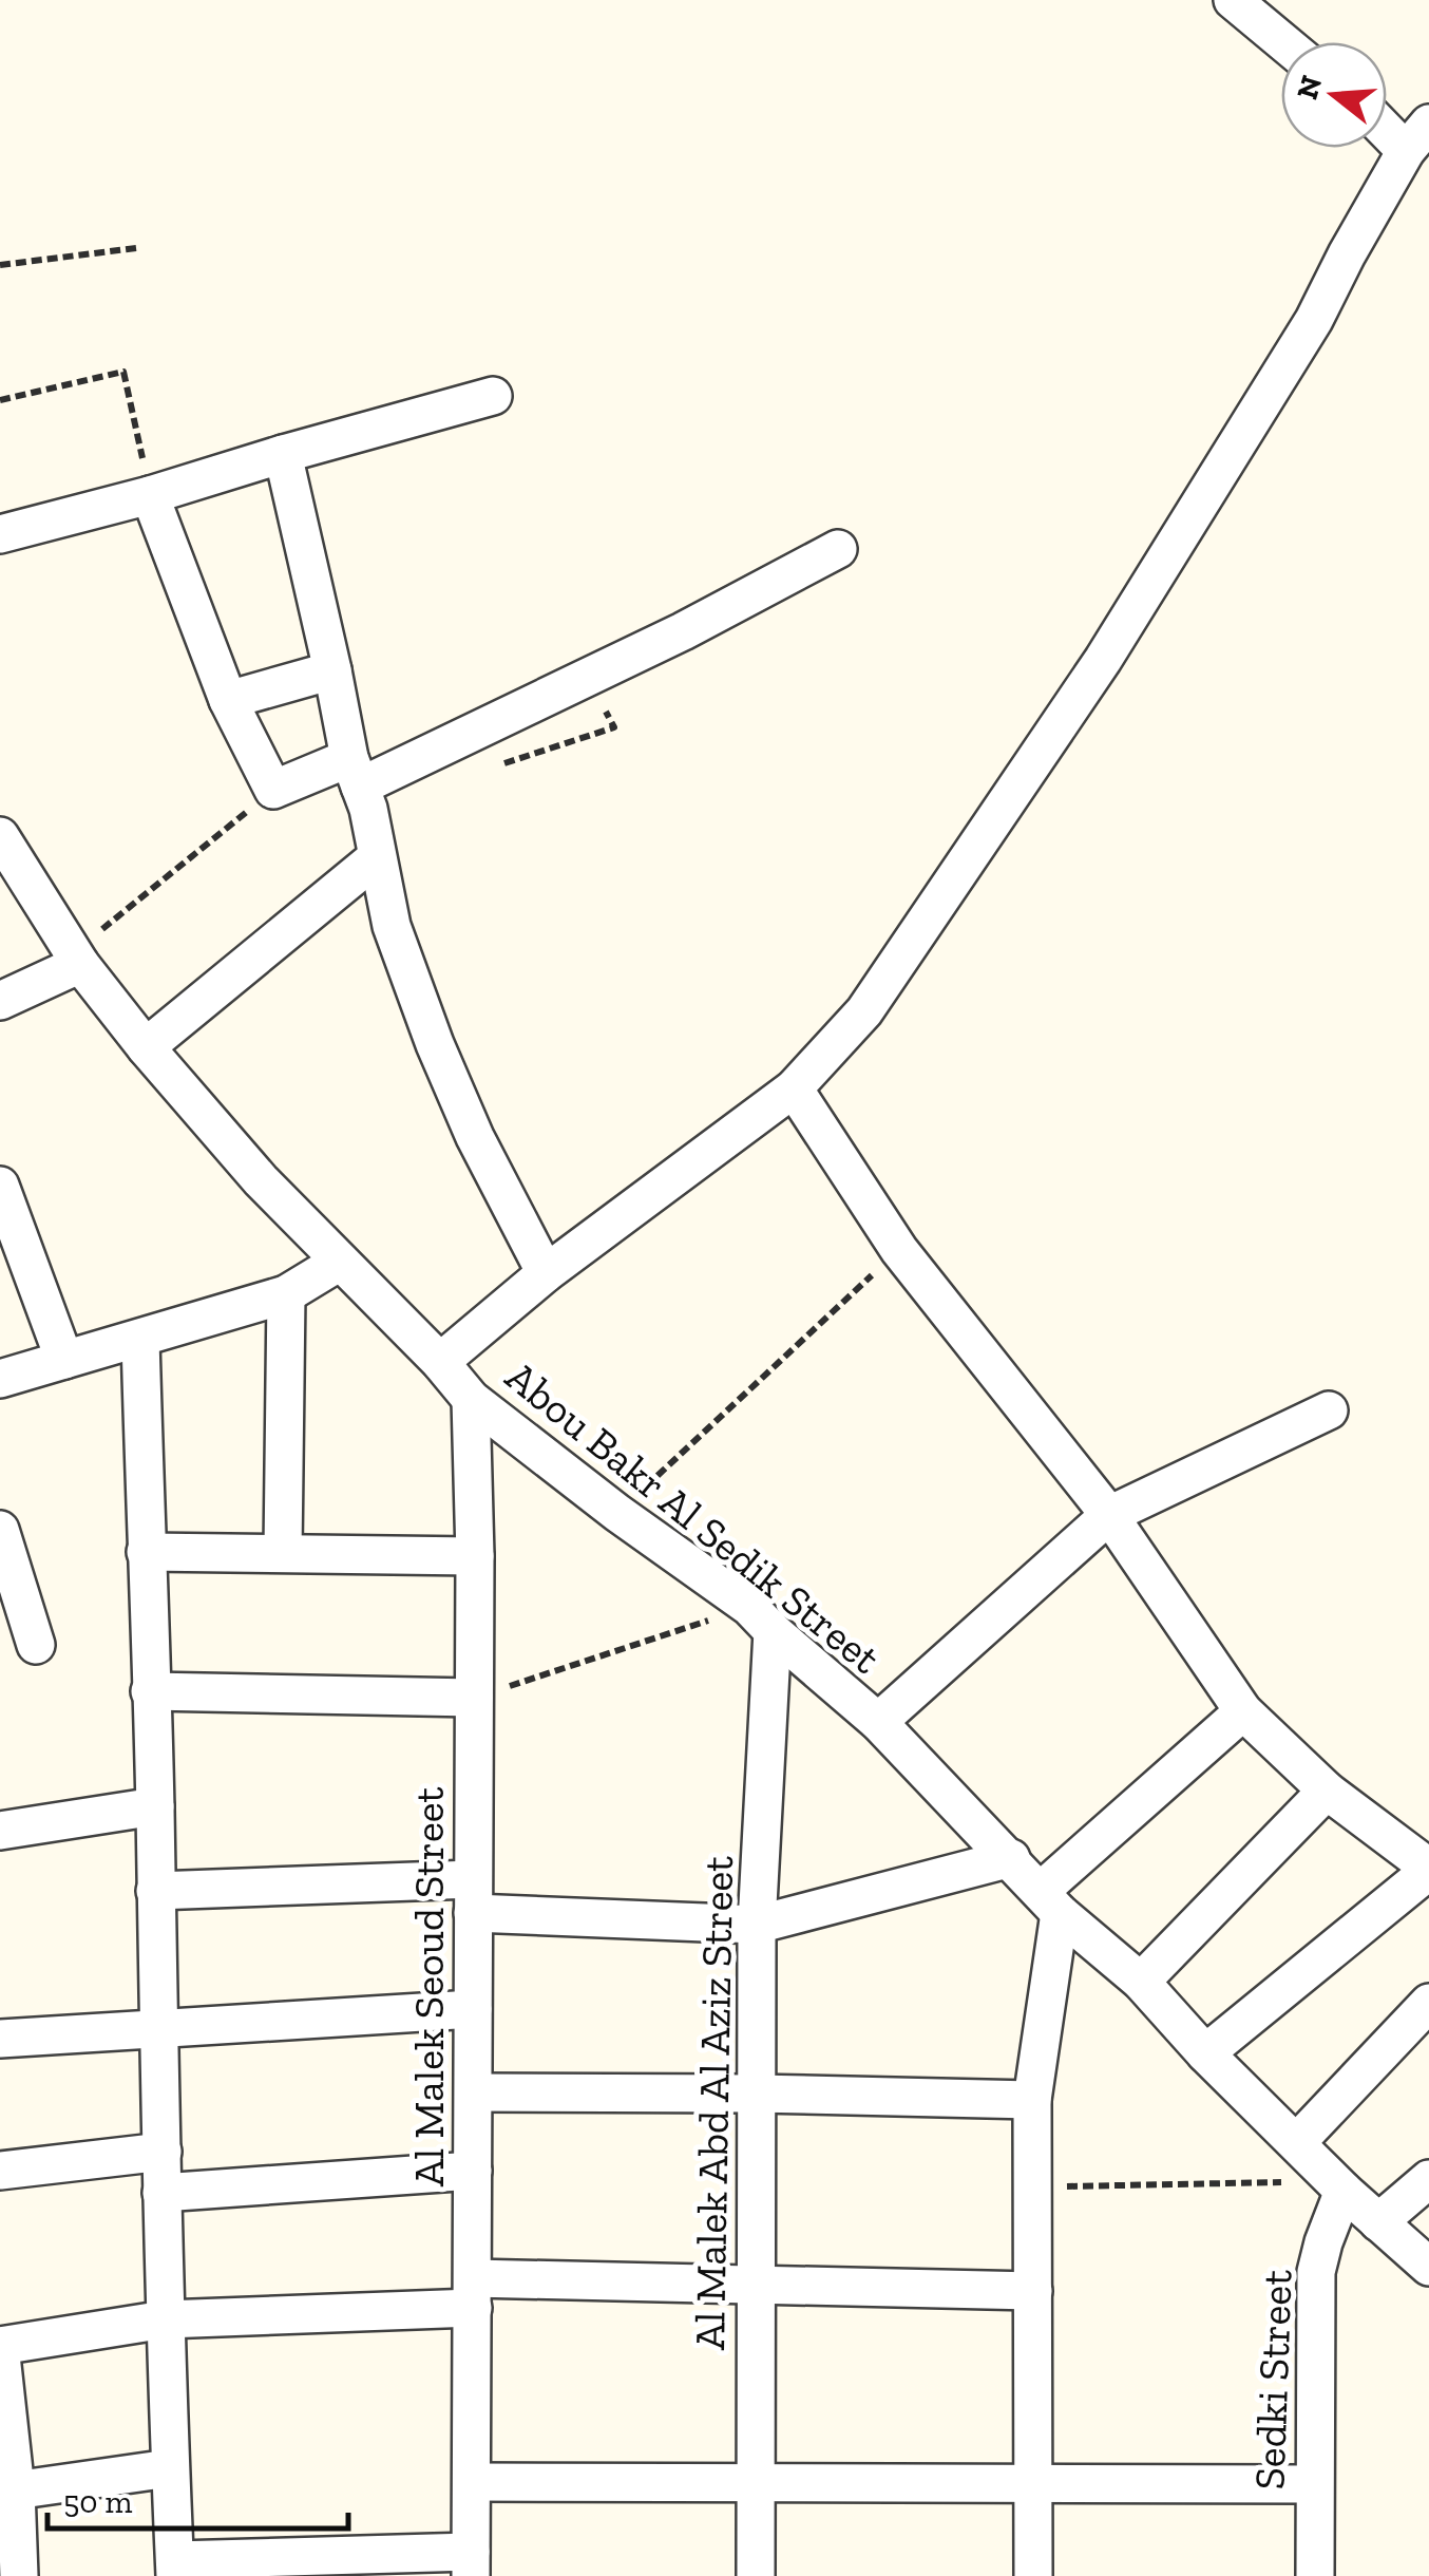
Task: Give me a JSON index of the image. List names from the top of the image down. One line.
{"streets":{"street":["Abou Bakr Al Sedik Street","Al Malek Seoud Street","Al Malek Abd Al Aziz Street","Sedki Street"]},"crossings":[["Abou Bakr Al Sedik Street","Al Malek Seoud Street"],["Abou Bakr Al Sedik Street","Al Malek Abd Al Aziz Street"],["Abou Bakr Al Sedik Street","Sedki Street"]],"scale_bar":"50 m","north":"left"}
